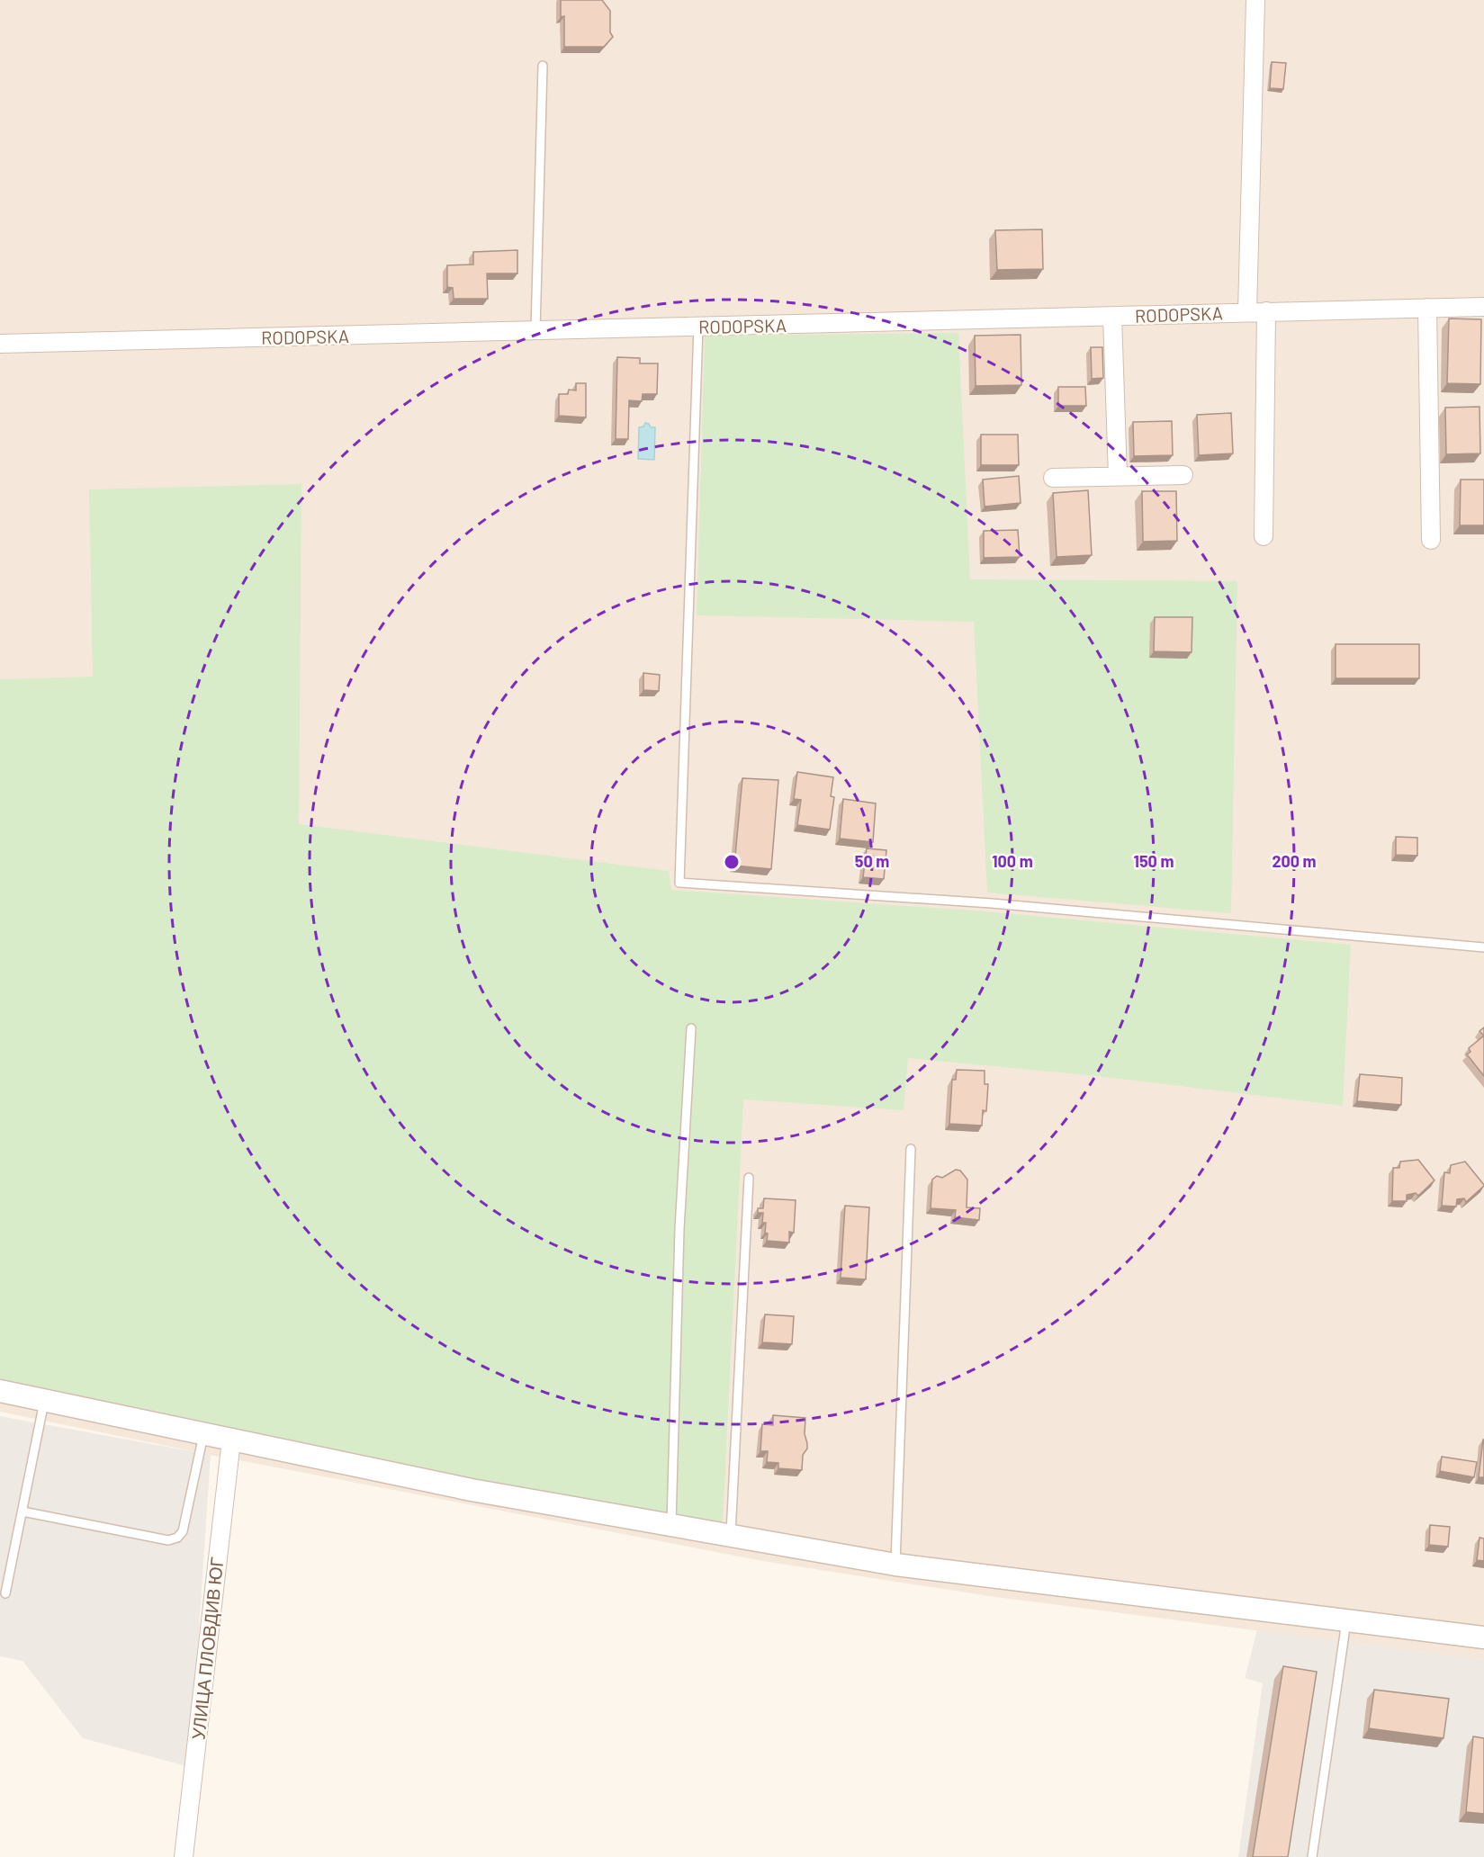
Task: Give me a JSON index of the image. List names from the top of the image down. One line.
{"streets":{"street":["RODOPSKA","УЛИЦА ПЛОВДИВ ЮГ"]},"rings":["50 m","100 m","150 m","200 m"]}
